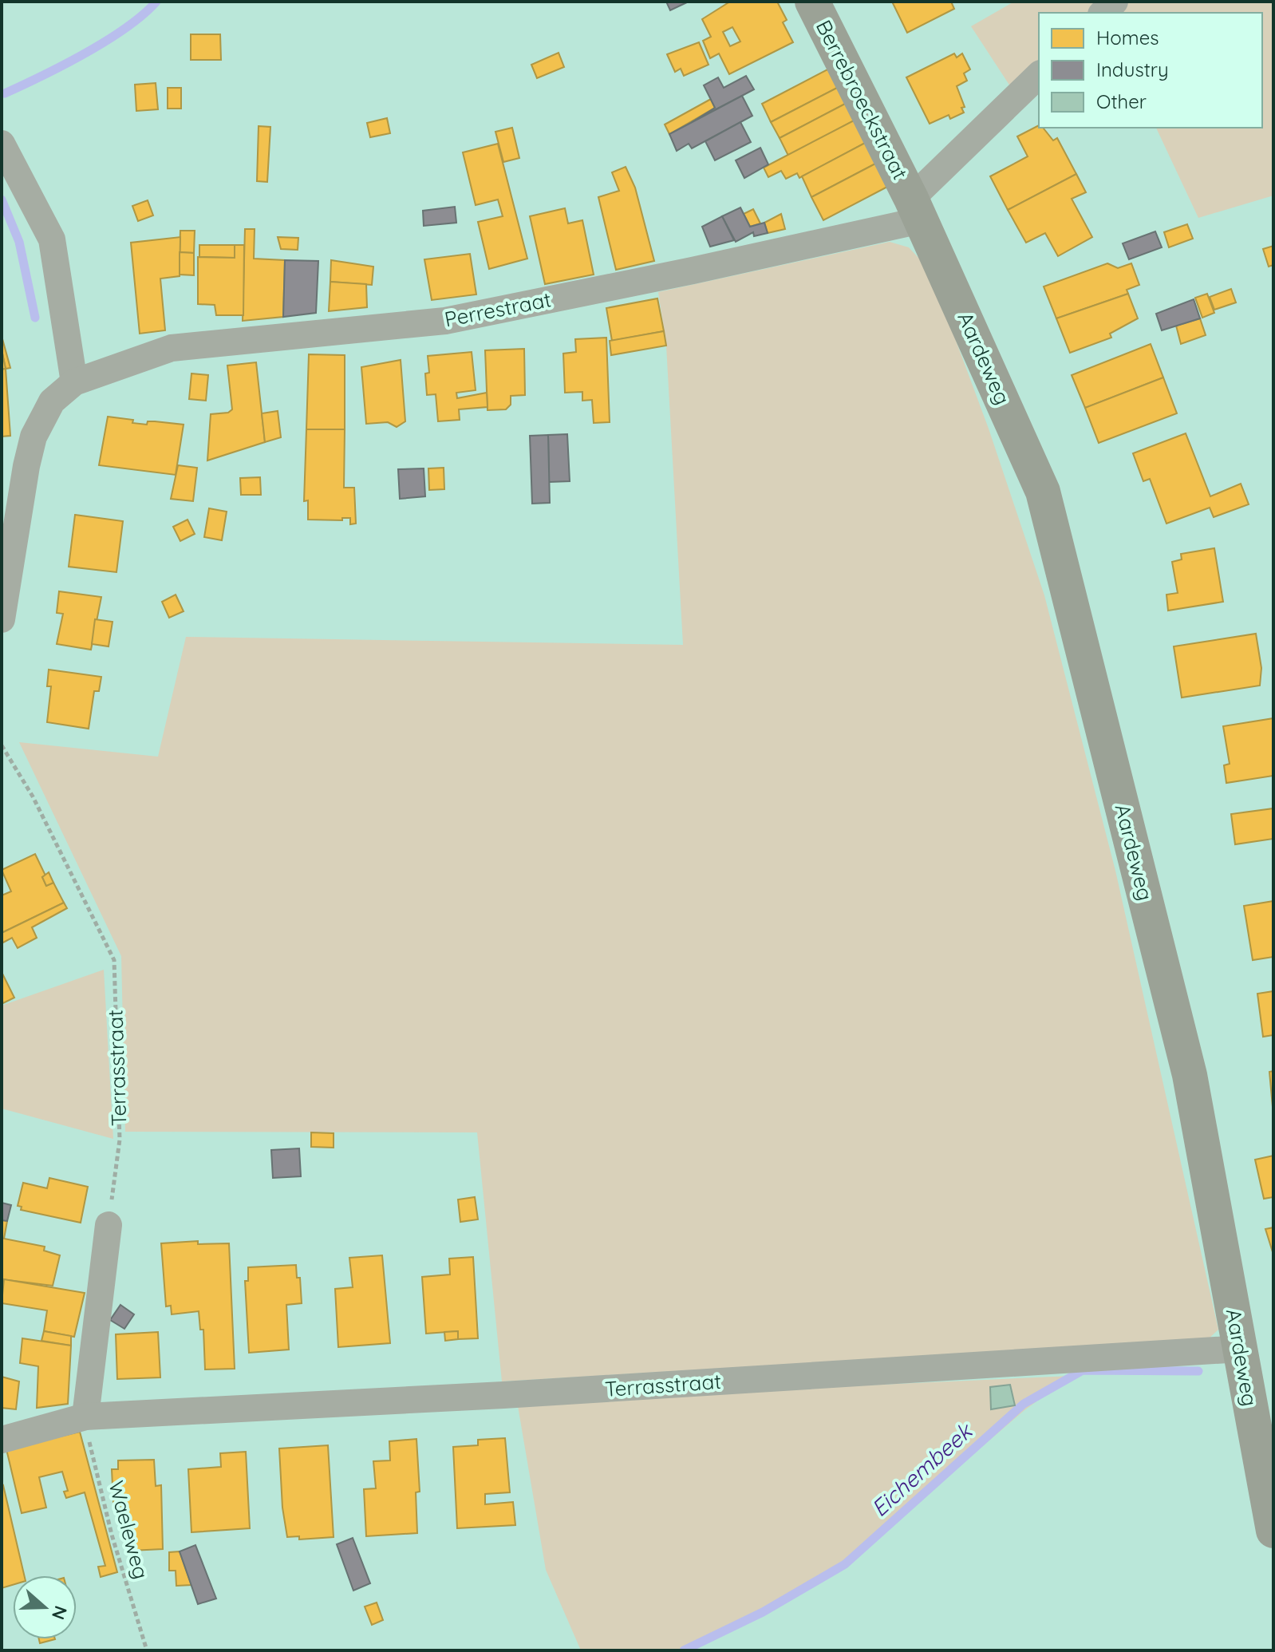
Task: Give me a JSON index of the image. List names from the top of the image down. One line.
{"streets":{"street":["Berrebroeckstraat","Perrestraat","Aardeweg","Terrasstraat"],"path":["Waeleweg"]},"crossings":[["Berrebroeckstraat","Perrestraat"],["Berrebroeckstraat","Aardeweg"],["Perrestraat","Aardeweg"],["Aardeweg","Terrasstraat"],["Terrasstraat","Waeleweg"]],"water":["Eichembeek"],"legend":["Homes","Industry","Other"],"north":"right"}
